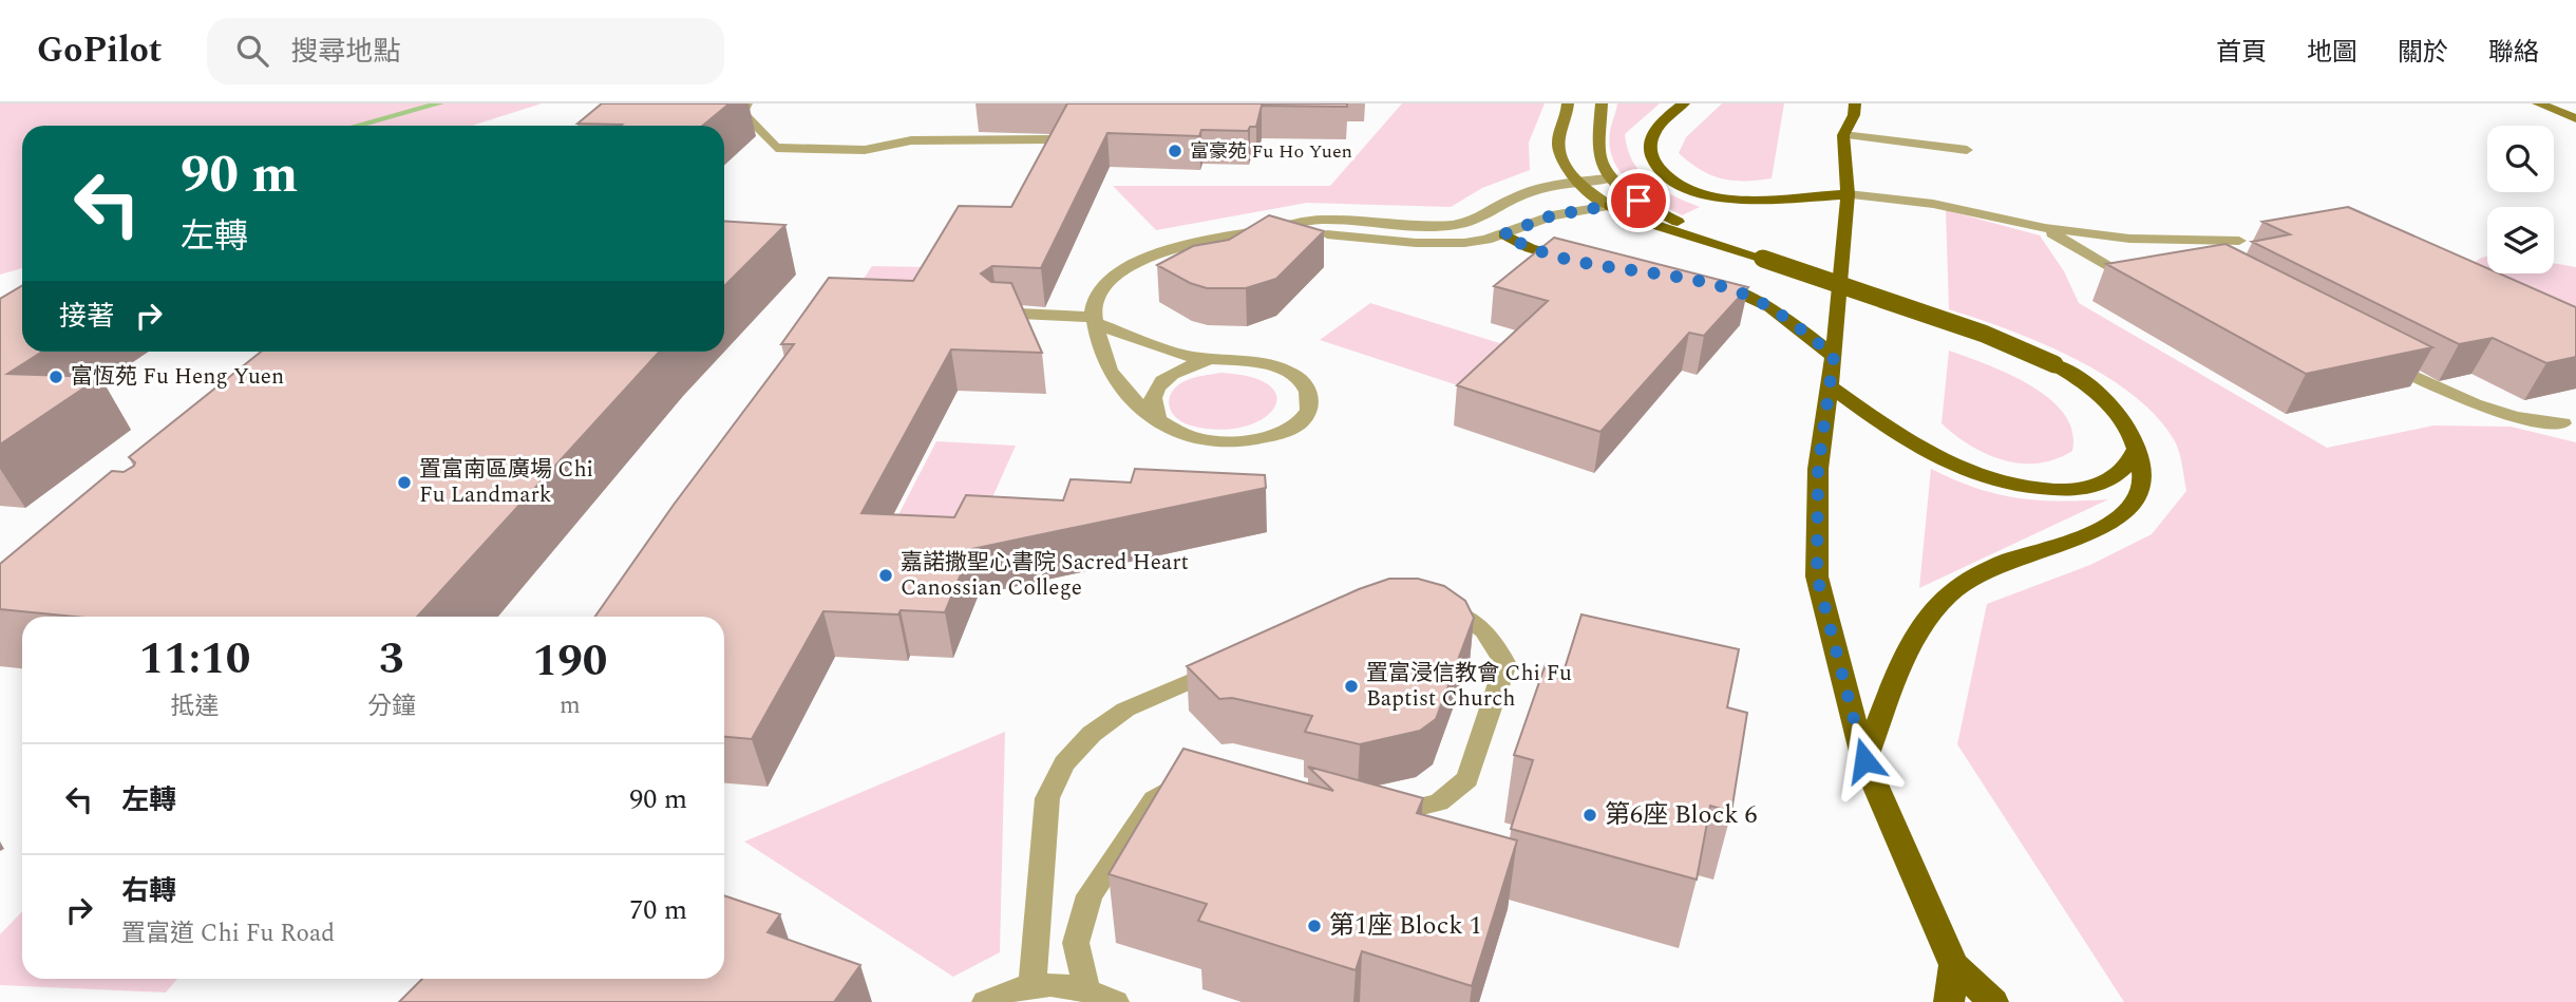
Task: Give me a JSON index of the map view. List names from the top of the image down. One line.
{"places":["富豪苑 Fu Ho Yuen","富恆苑 Fu Heng Yuen","置富南區廣場 Chi Fu Landmark","嘉諾撒聖心書院 Sacred Heart Canossian College","置富浸信教會 Chi Fu Baptist Church","第6座 Block 6","第1座 Block 1"],"page":{"header":"GoPilot","search":"搜尋地點","nav":["首頁","地圖","關於","聯絡"],"turn":["90 m","左轉"],"then":"接著","eta":["11:10","抵達","3","分鐘","190","m"],"list":[{"name":"左轉","value":"90 m"},{"name":"右轉","note":"置富道 Chi Fu Road","value":"70 m"}]}}
